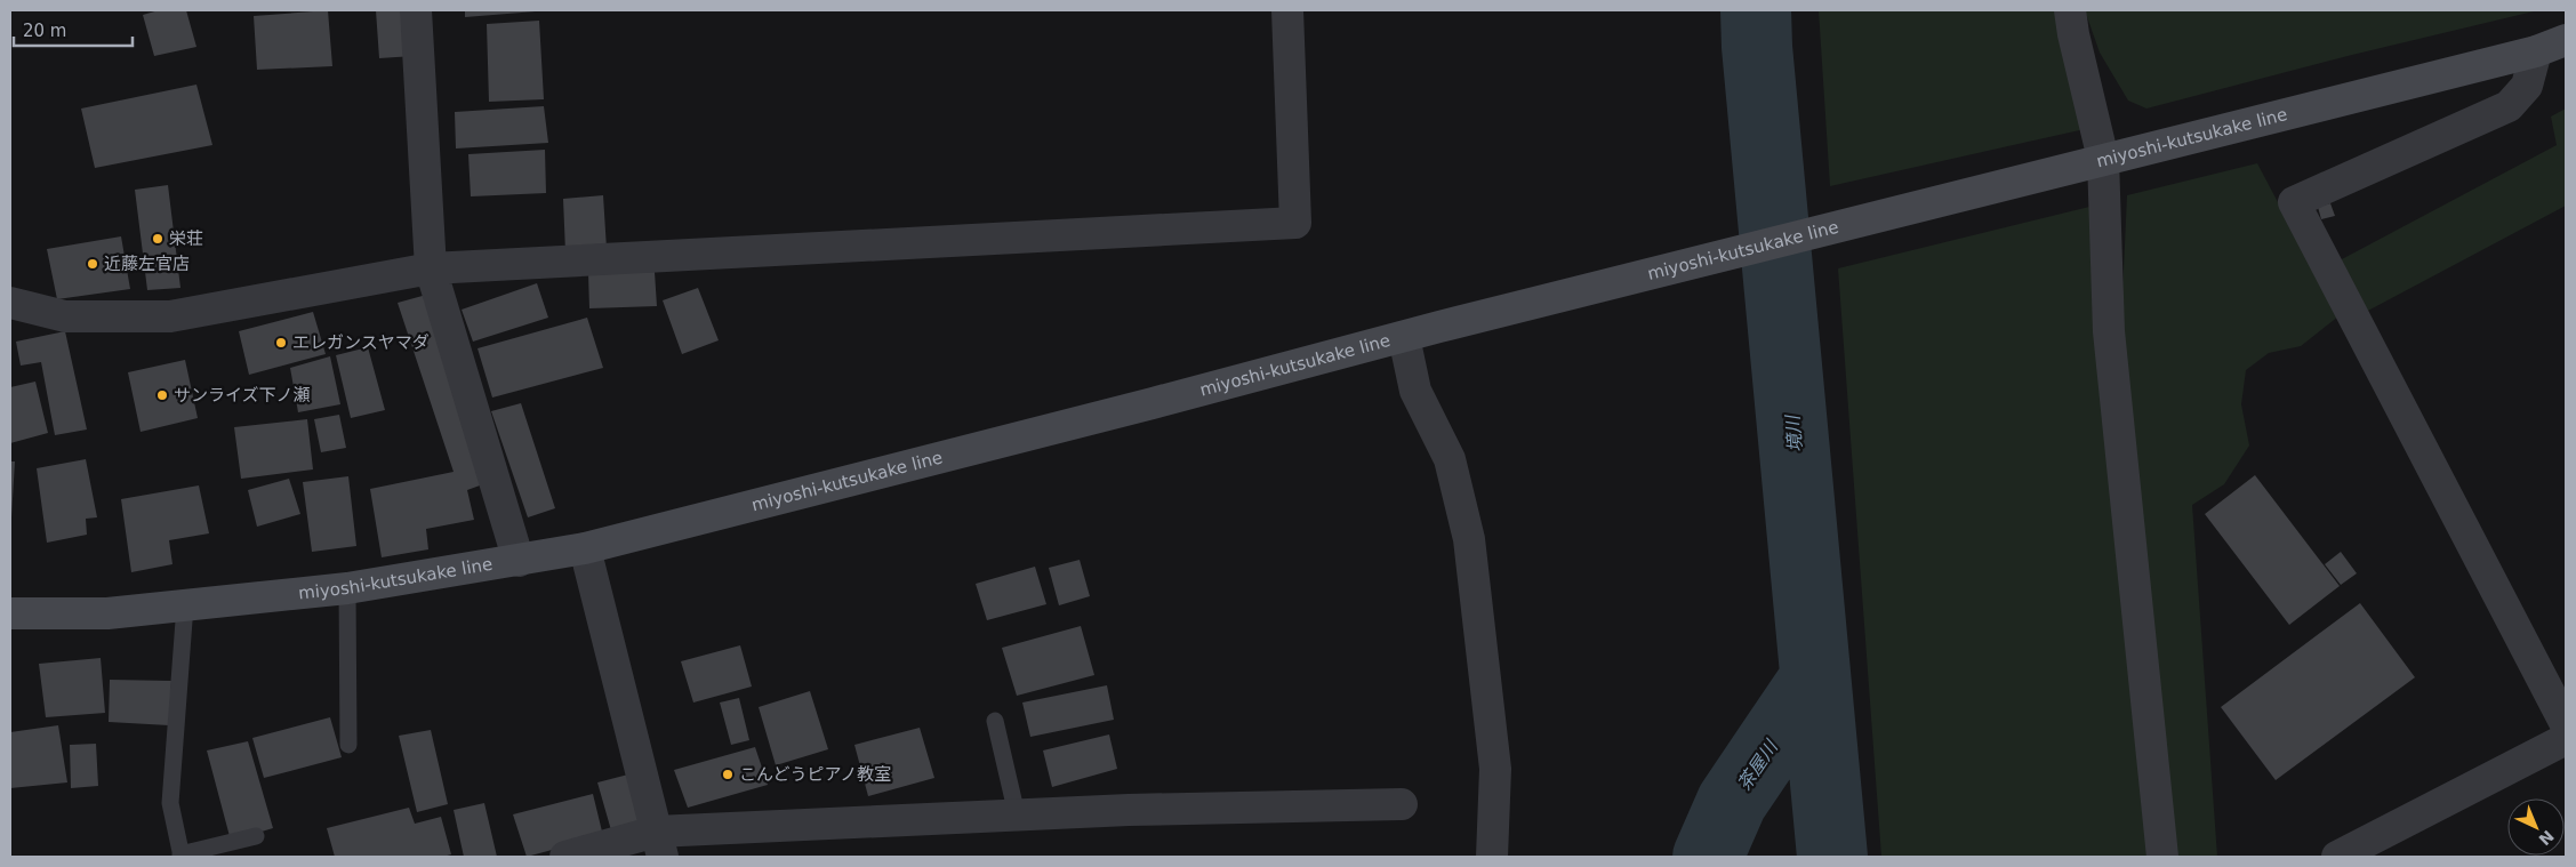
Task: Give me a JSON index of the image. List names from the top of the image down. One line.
{"streets":{"main road":["miyoshi-kutsukake line"]},"water":["境川","茶屋川"],"places":["栄荘","近藤左官店","エレガンスヤマダ","サンライズ下ノ瀬","こんどうピアノ教室"],"scale_bar":"20 m","north":"bottom right"}
